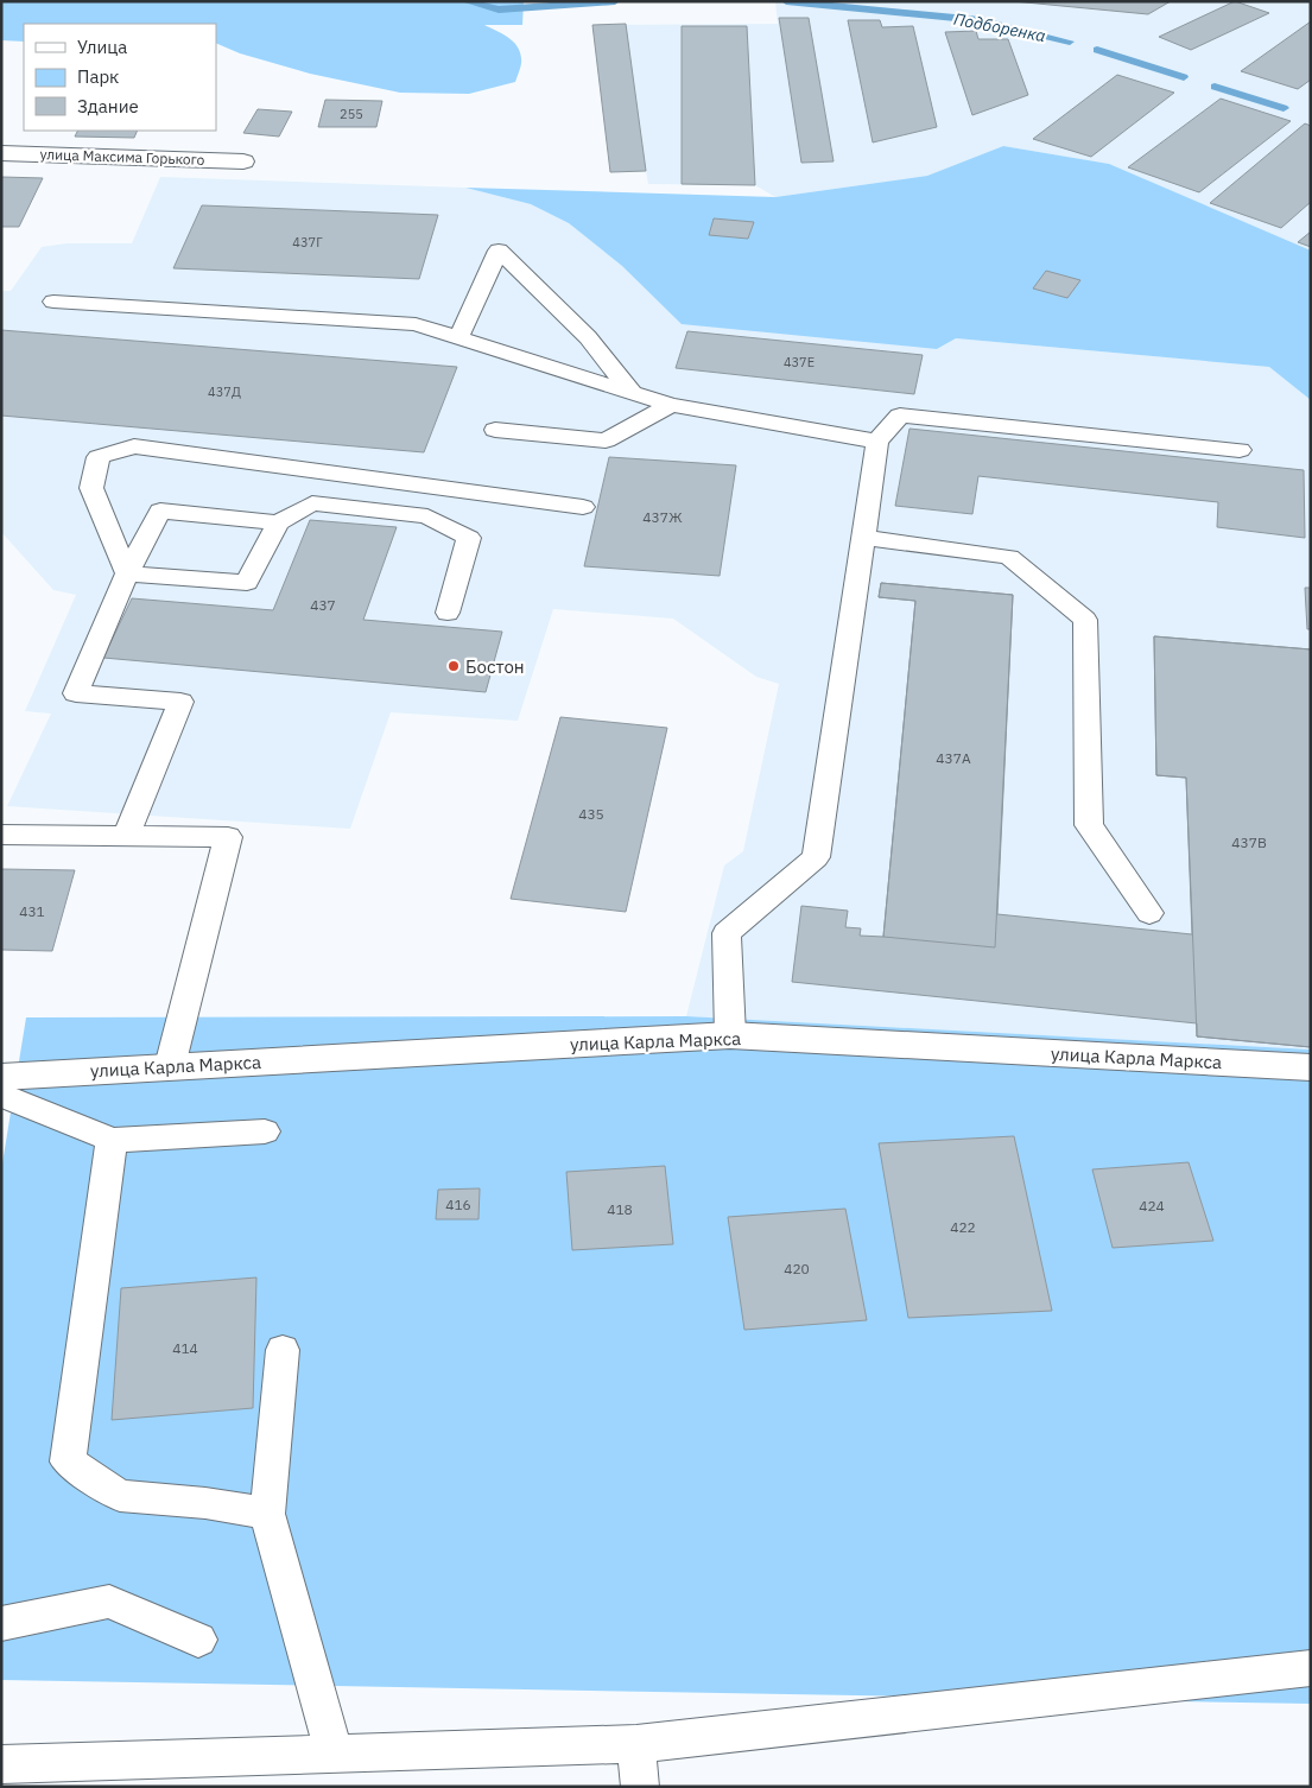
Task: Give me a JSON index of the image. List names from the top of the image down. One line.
{"streets":{"street":["улица Максима Горького","улица Карла Маркса"]},"water":["Подборенка"],"places":["Бостон"],"house_numbers":["255","437Г","437Е","437Д","437Ж","437","437А","435","437В","431","416","424","418","422","420","414"],"legend":["Улица","Парк","Здание"]}
